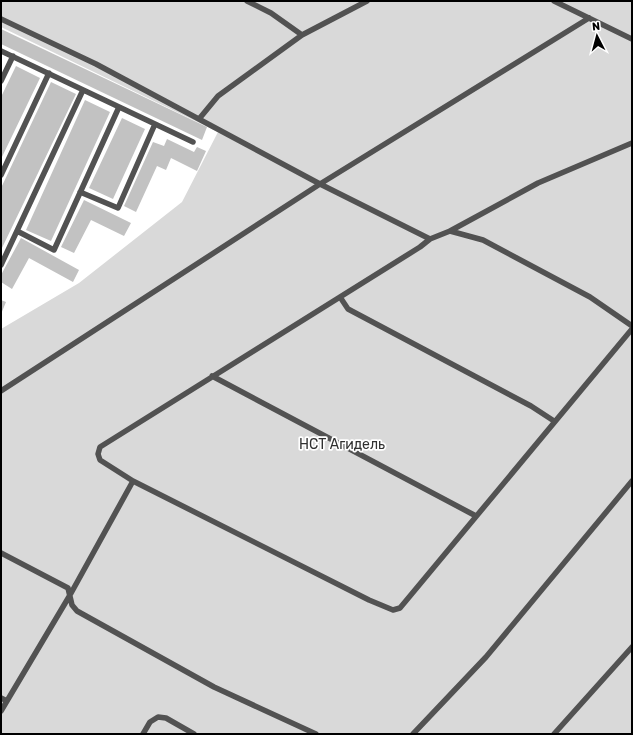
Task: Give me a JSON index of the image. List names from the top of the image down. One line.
{"parks":["НСТ Агидель"],"north":"top"}
